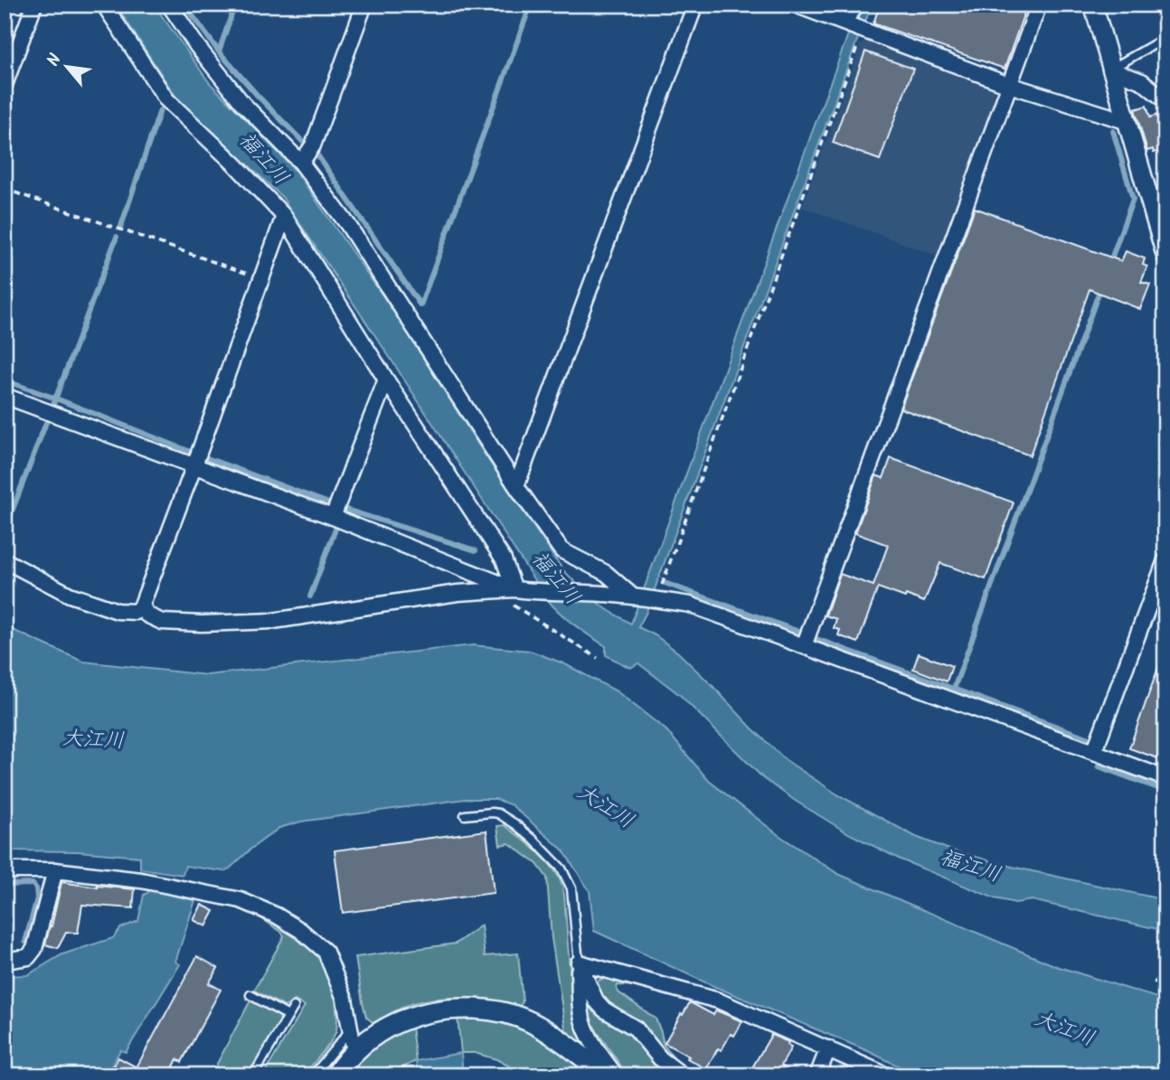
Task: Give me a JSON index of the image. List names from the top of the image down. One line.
{"water":["福江川","大江川"],"north":"top left"}
